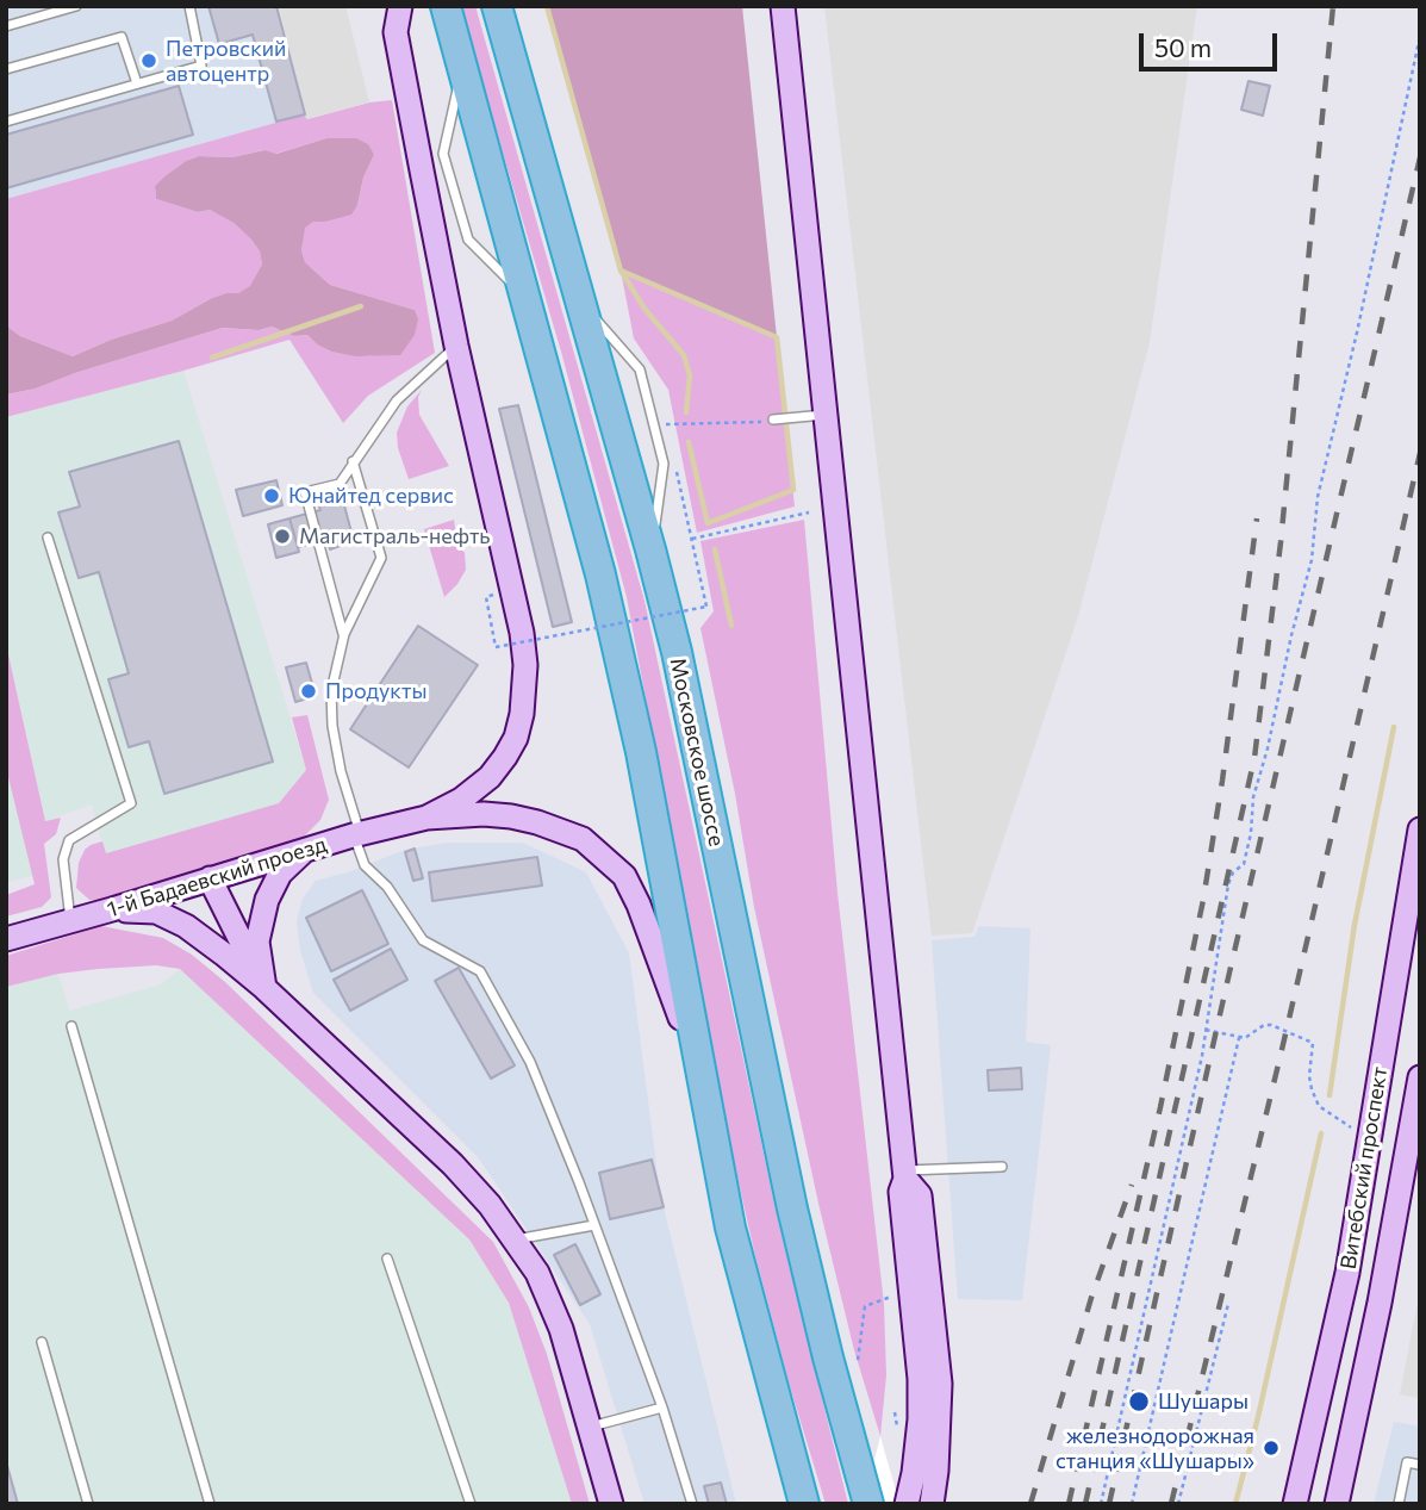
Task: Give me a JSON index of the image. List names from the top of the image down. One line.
{"streets":{"highway":["Московское шоссе"],"street":["1-й Бадаевский проезд","Витебский проспект"]},"places":["Петровский автоцентр","Юнайтед сервис","Магистраль-нефть","Продукты","Шушары","железнодорожная станция «Шушары»"],"scale_bar":"50 m"}
